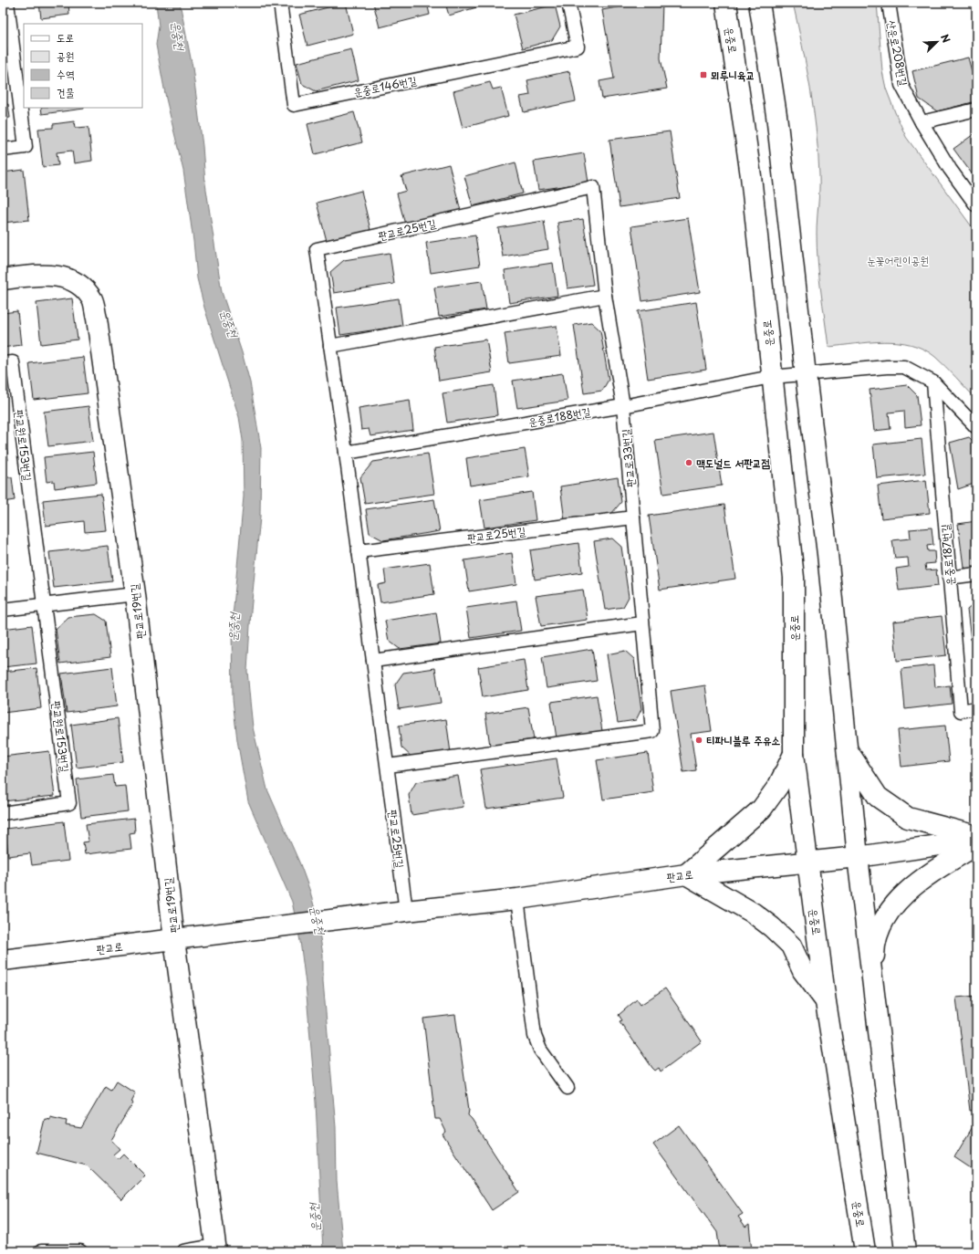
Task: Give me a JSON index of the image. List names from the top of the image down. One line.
{"streets":{"main road":["운중로","판교로19번길","판교로"],"lane":["산운로208번길","운중로146번길","판교로25번길","운중로188번길","판교원로153번길","판교로33번길","운중로187번길"]},"crossings":[["운중로","운중로188번길"],["운중로","판교로"],["판교로25번길","운중로188번길"],["판교로25번길","판교로33번길"],["판교로25번길","판교로"],["운중로188번길","판교로33번길"],["판교로19번길","판교로"]],"water":["운중천"],"parks":["눈꽃어린이공원"],"places":{"transit":["뫼루니육교"],"other":["맥도널드 서판교점","티파니블루 주유소"]},"legend":["도로","공원","수역","건물"],"north":"top right"}
